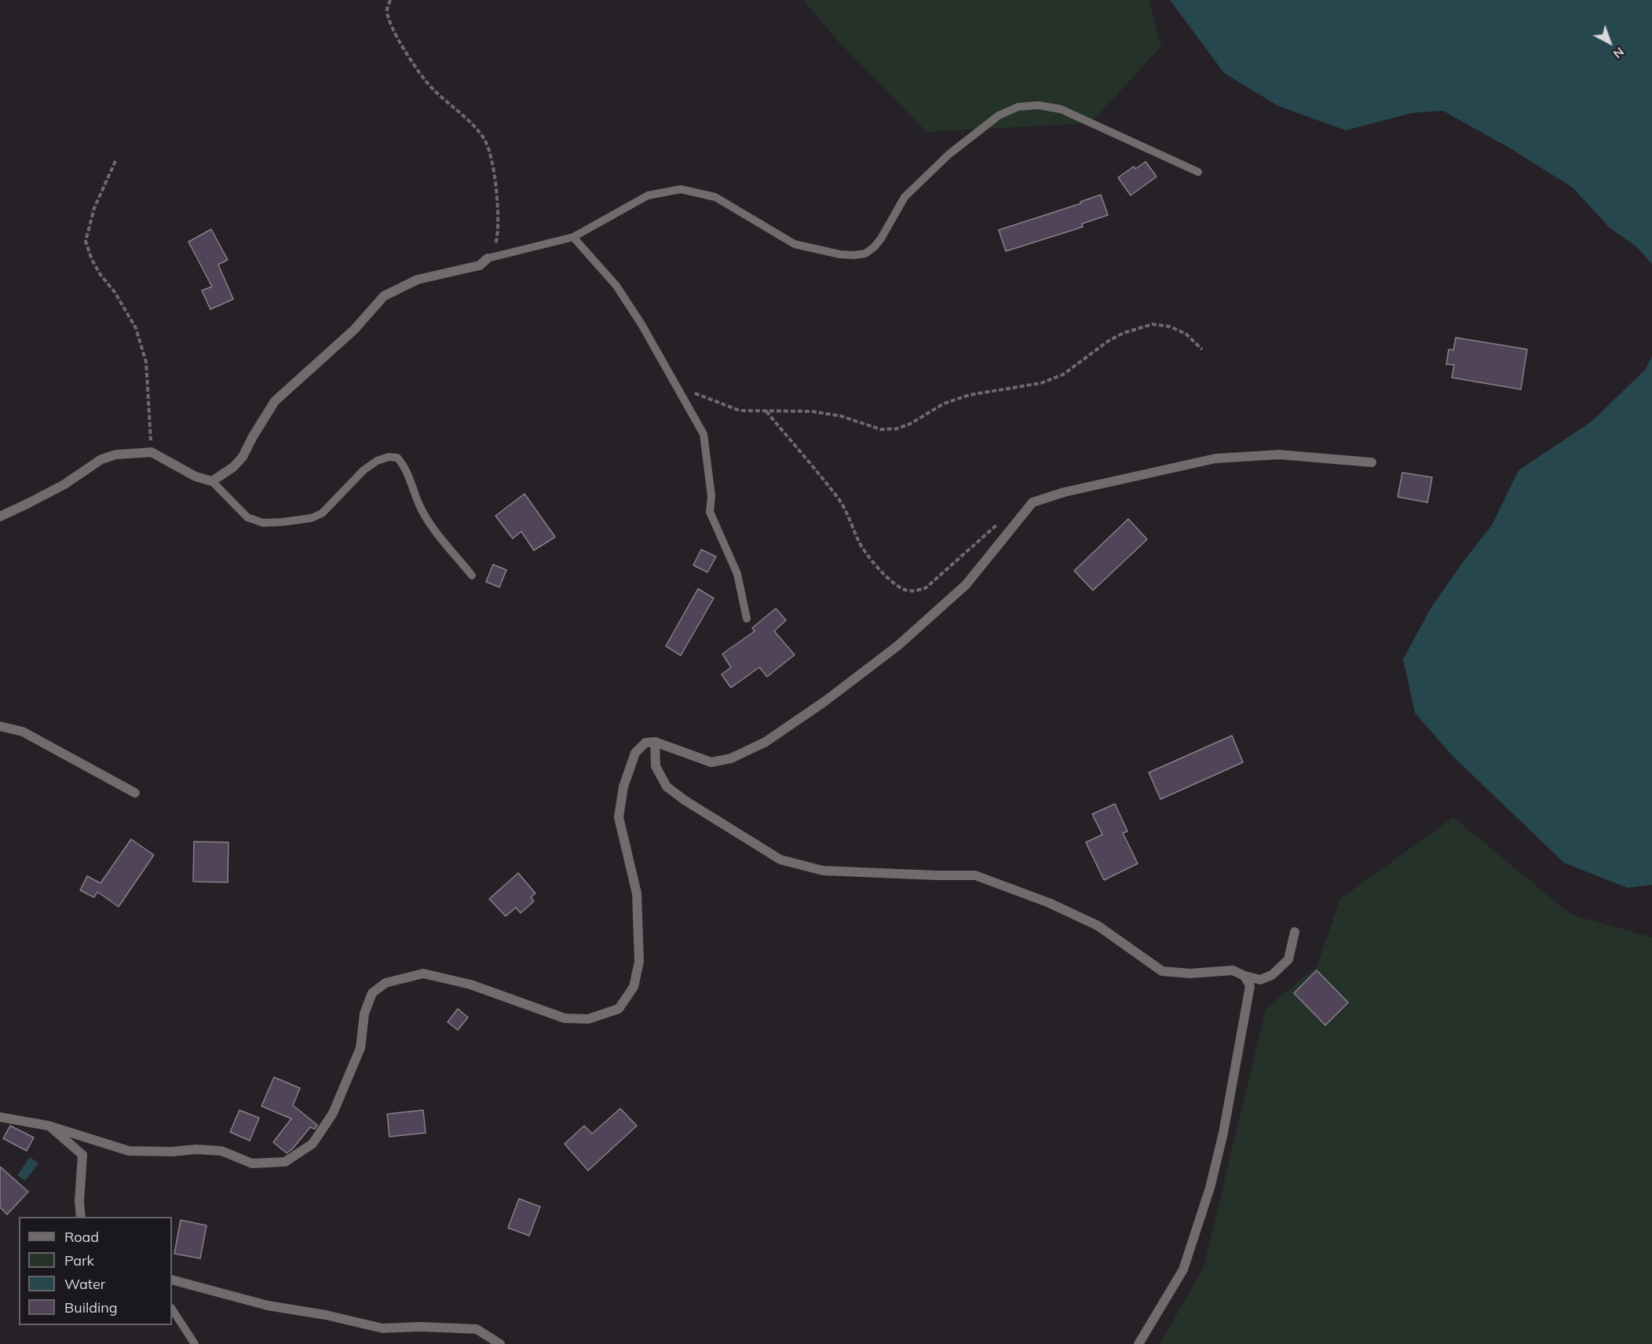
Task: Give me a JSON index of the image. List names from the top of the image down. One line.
{"legend":["Road","Park","Water","Building"],"north":"bottom right"}
